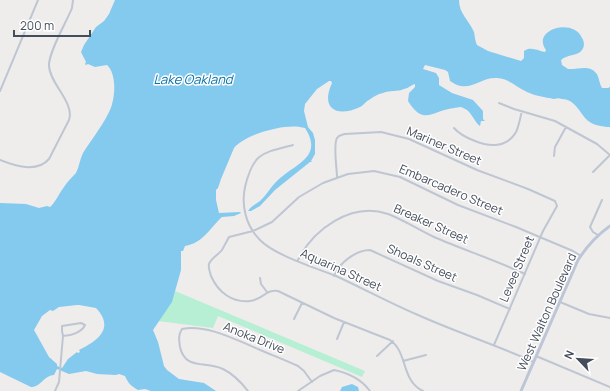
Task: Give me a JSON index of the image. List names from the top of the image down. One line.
{"streets":{"main road":["West Walton Boulevard"],"street":["Mariner Street","Embarcadero Street","Breaker Street","Shoals Street","Levee Street","Aquarina Street","Anoka Drive"]},"crossings":[["Mariner Street","Embarcadero Street"],["Mariner Street","Levee Street"],["Embarcadero Street","Levee Street"],["Embarcadero Street","Aquarina Street"],["Embarcadero Street","West Walton Boulevard"],["Breaker Street","Levee Street"],["Breaker Street","Aquarina Street"],["Shoals Street","Levee Street"],["Shoals Street","Aquarina Street"],["Levee Street","Aquarina Street"],["Aquarina Street","West Walton Boulevard"]],"water":["Lake Oakland"],"scale_bar":"200 m","north":"top left"}
